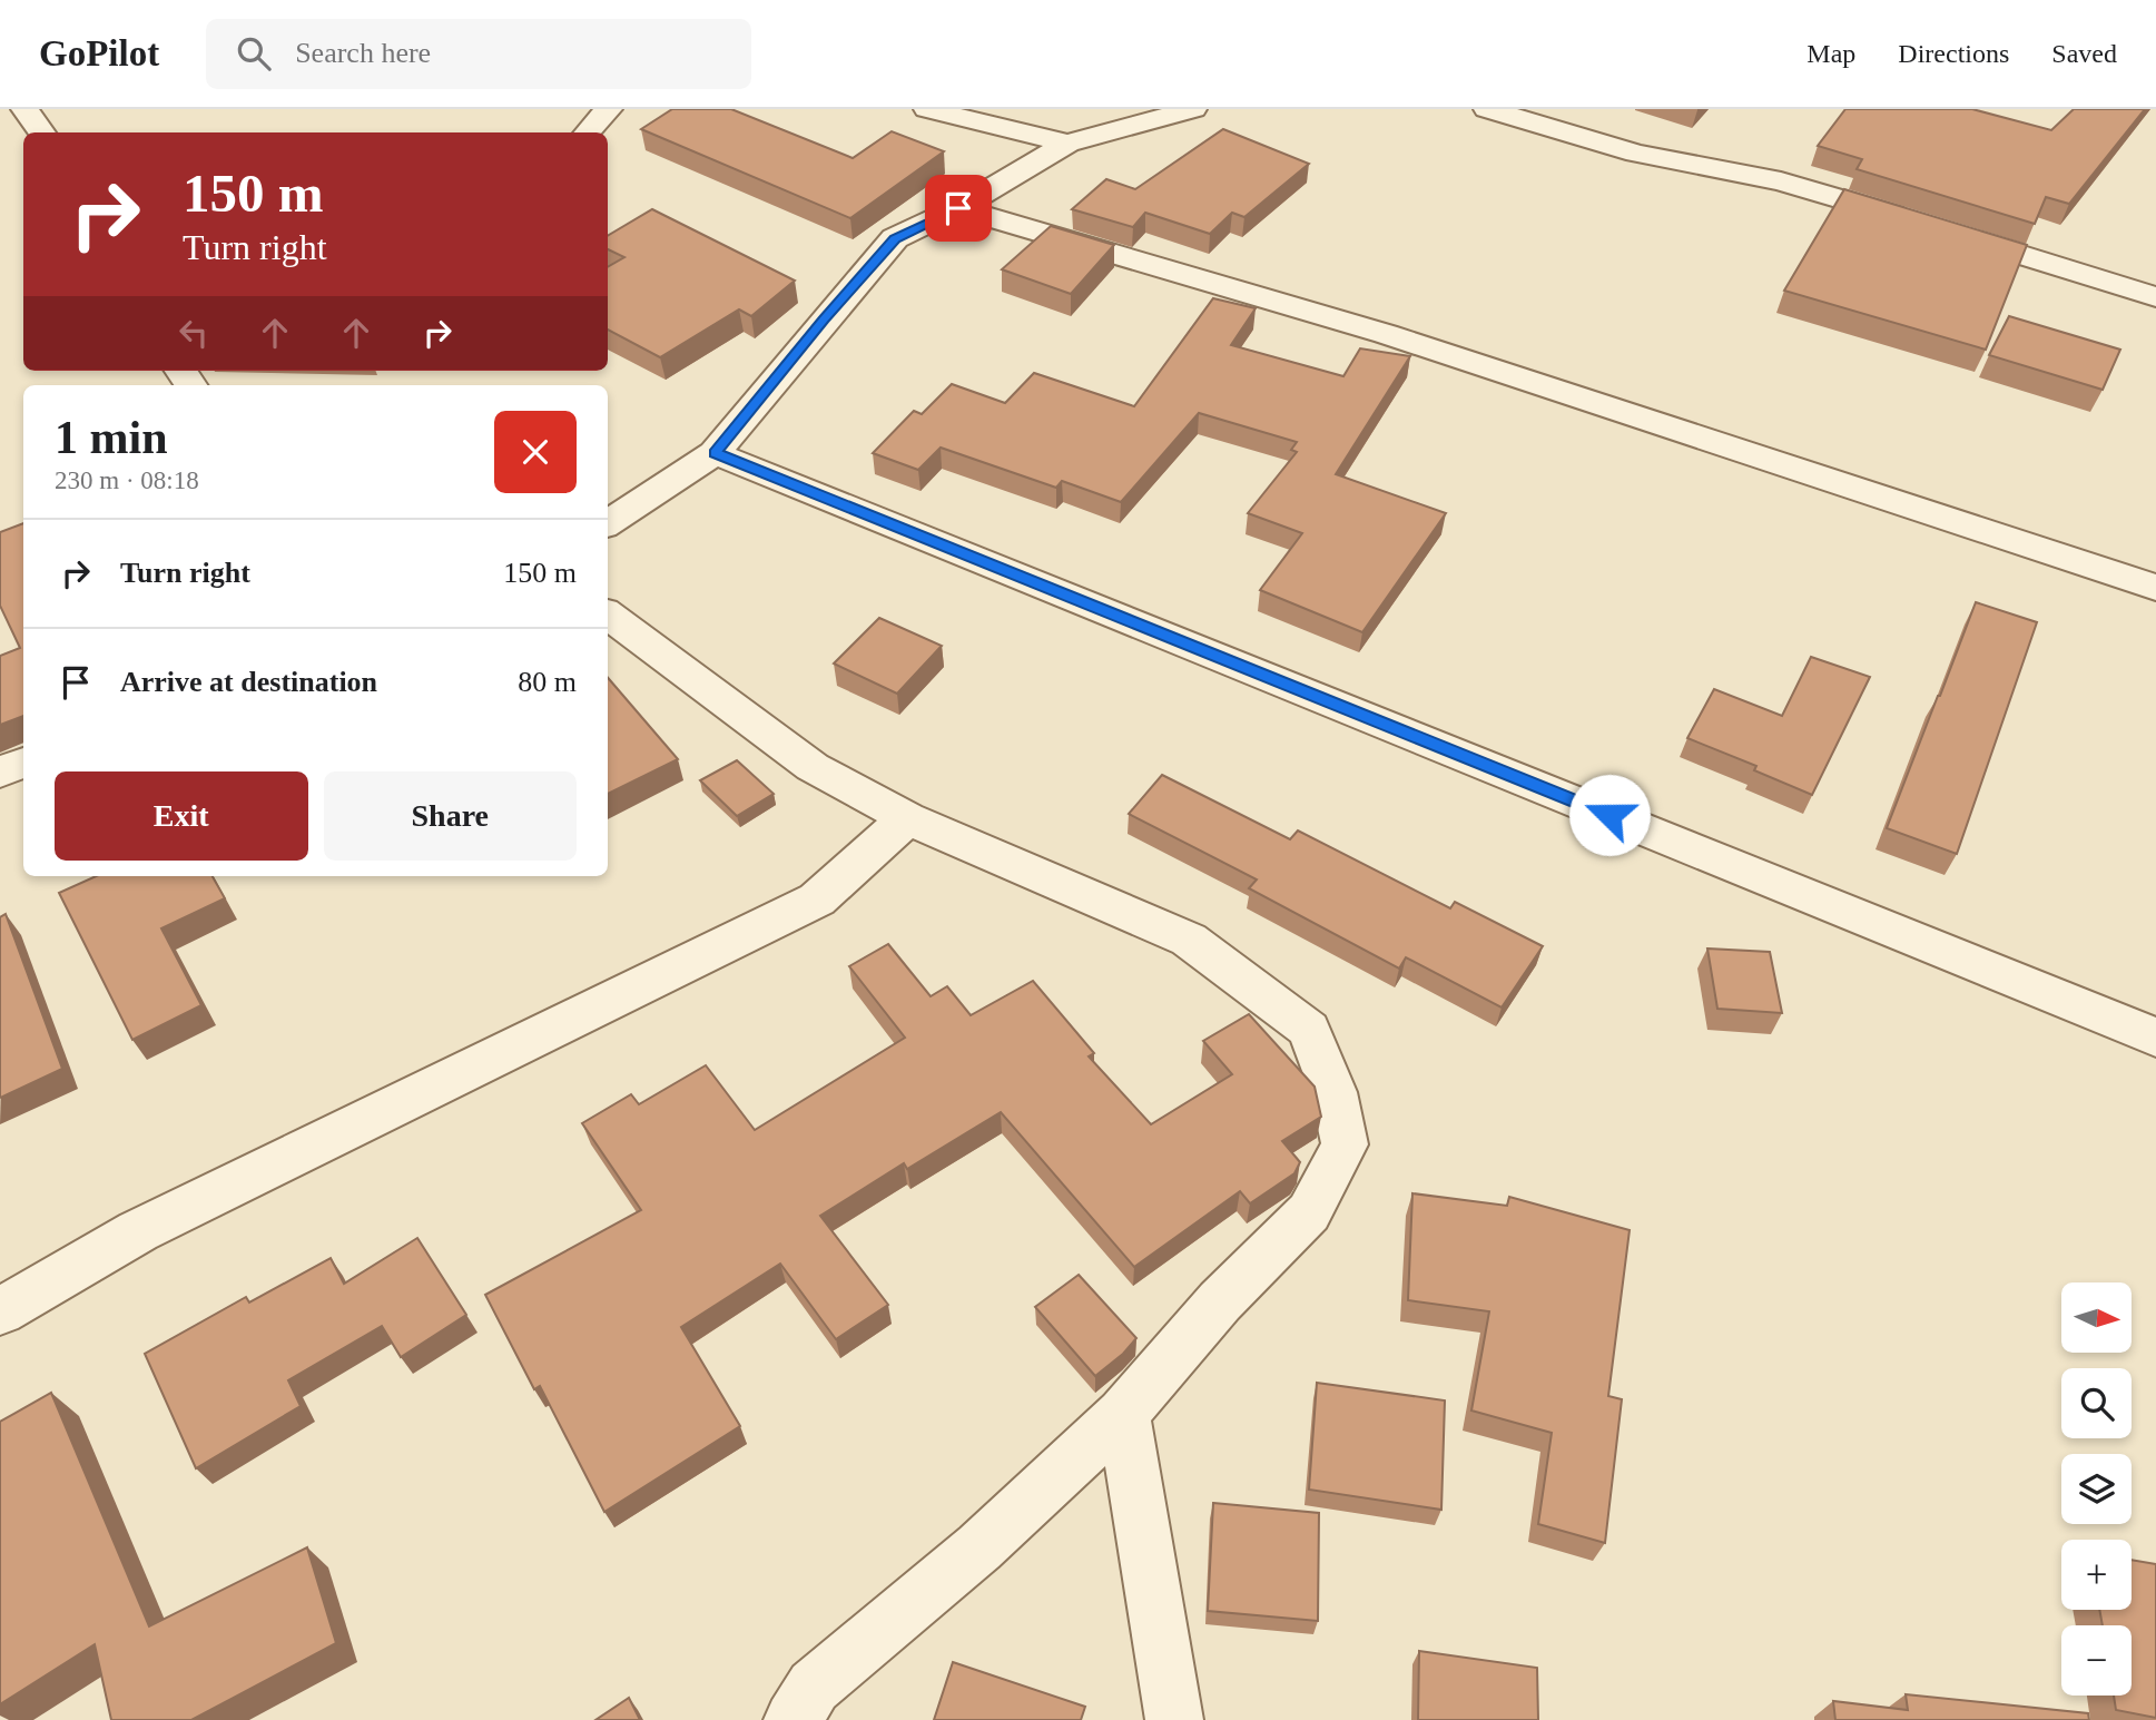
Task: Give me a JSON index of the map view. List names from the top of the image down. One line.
{"north":"right","page":{"header":"GoPilot","search":"Search here","nav":["Map","Directions","Saved"],"turn":["150 m","Turn right"],"heading":["1 min","230 m · 08:18"],"list":[{"name":"Turn right","value":"150 m"},{"name":"Arrive at destination","value":"80 m"}],"buttons":["Exit","Share"],"map_buttons":["+","−"]}}
